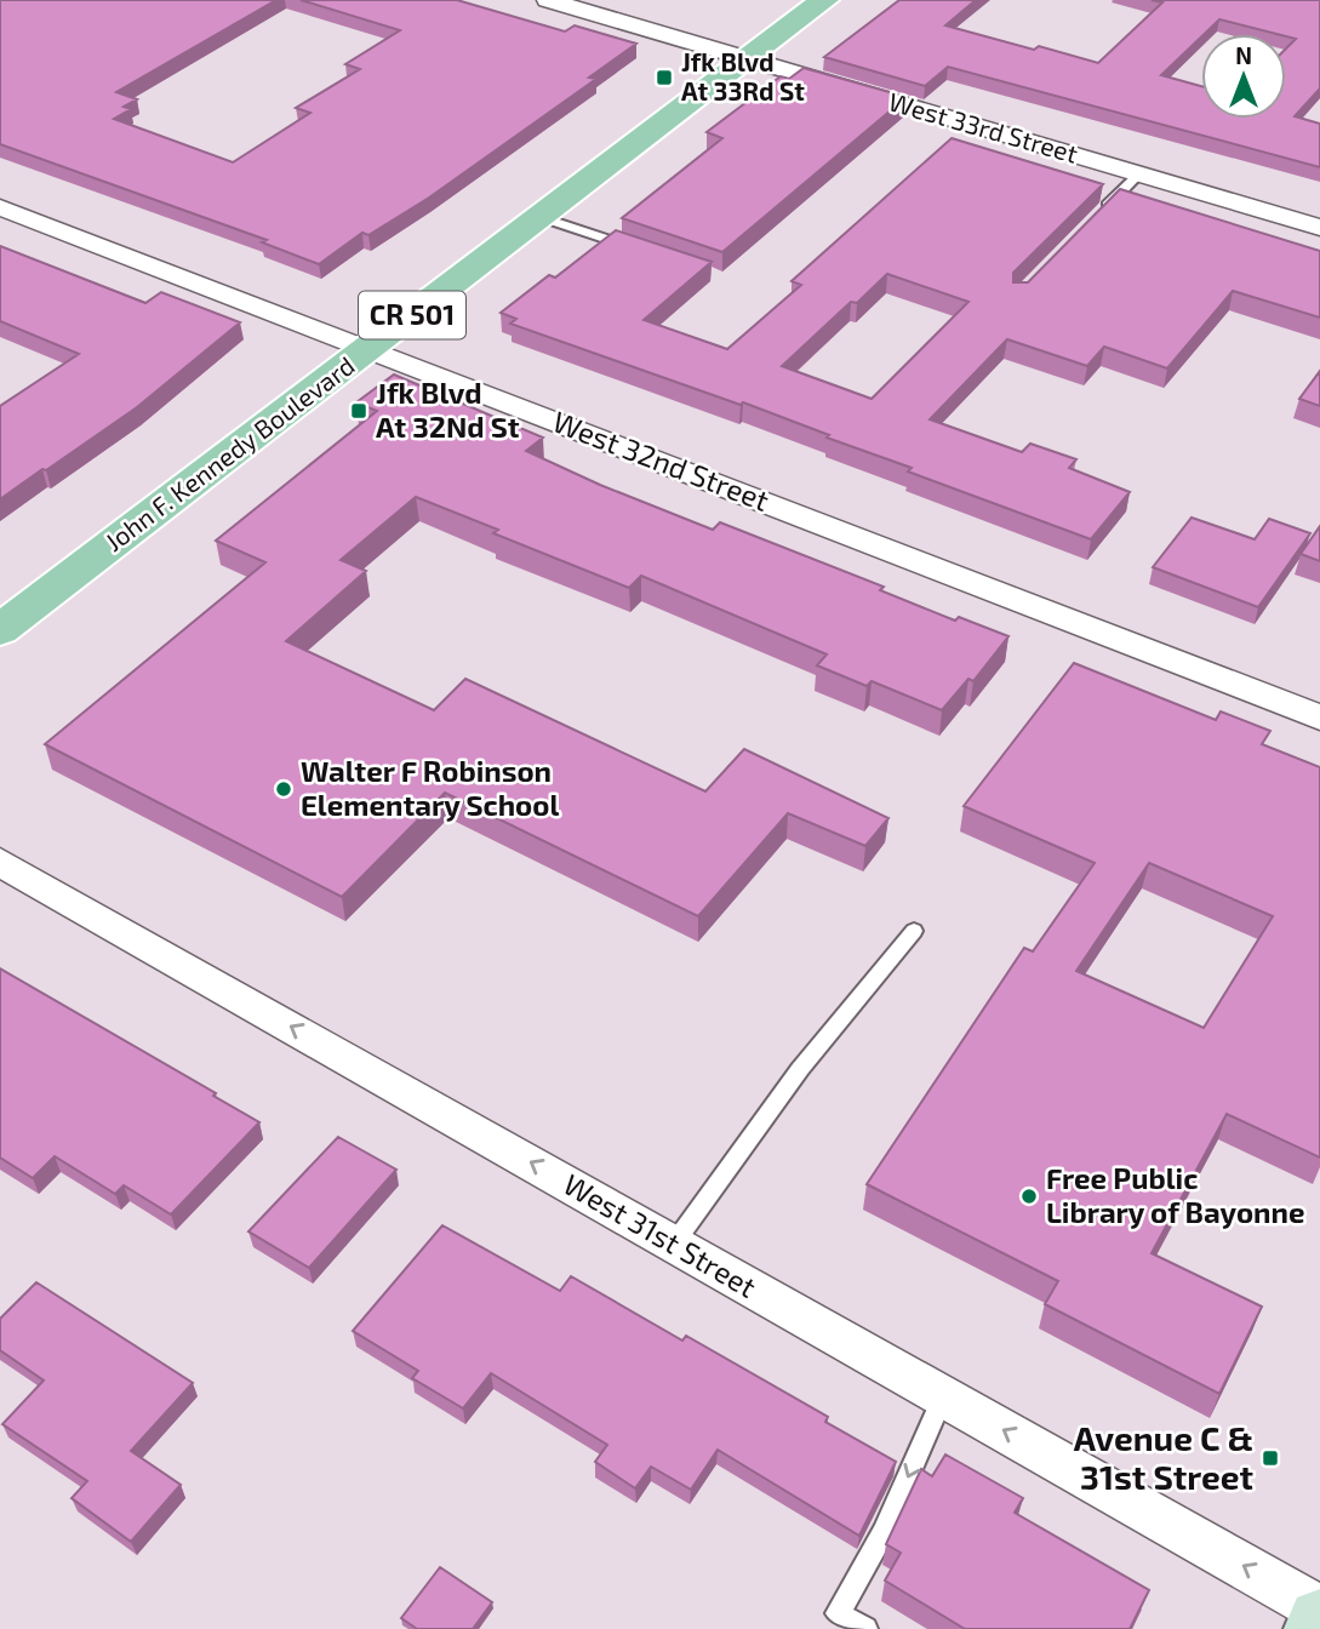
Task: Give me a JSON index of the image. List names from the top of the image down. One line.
{"streets":{"main road":["CR 501","John F. Kennedy Boulevard"],"street":["West 33rd Street","West 32nd Street","West 31st Street"]},"crossings":[["West 33rd Street","John F. Kennedy Boulevard"],["John F. Kennedy Boulevard","West 32nd Street"]],"one_way":["West 31st Street"],"places":{"transit":["Jfk Blvd At 33Rd St","Jfk Blvd At 32Nd St","Avenue C & 31st Street"],"other":["Walter F Robinson Elementary School","Free Public Library of Bayonne"]},"north":"top"}
